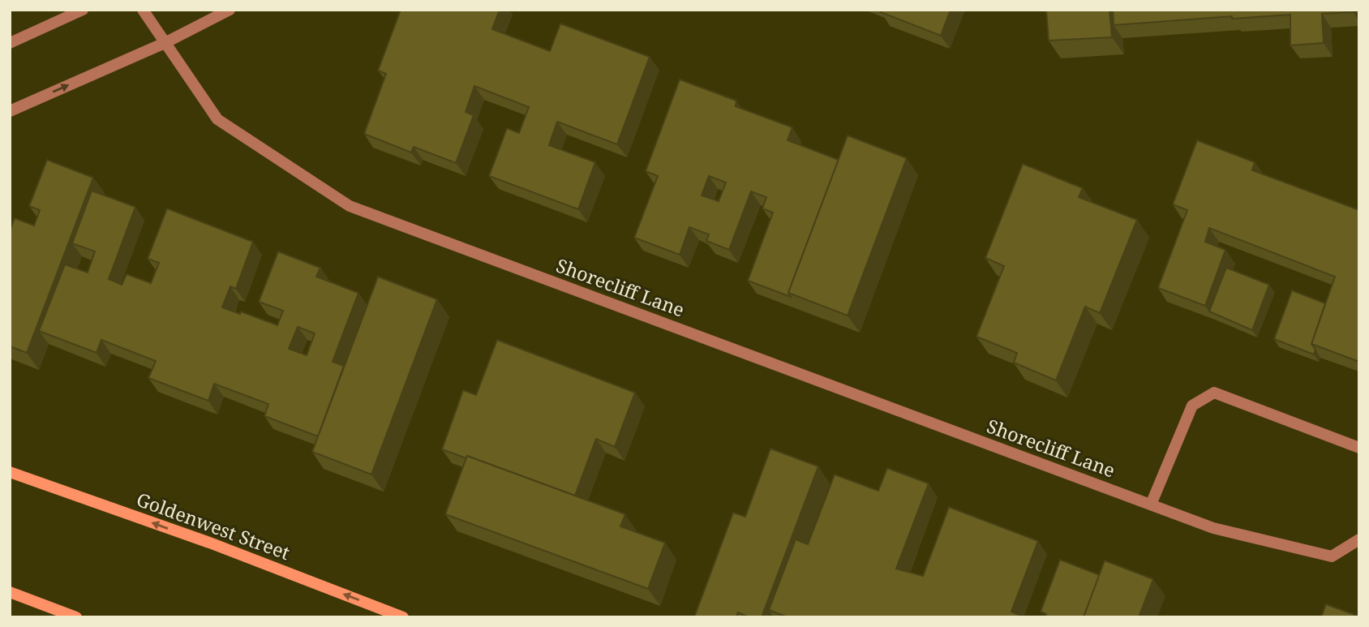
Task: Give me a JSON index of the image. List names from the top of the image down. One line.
{"streets":{"main road":["Goldenwest Street"],"street":["Shorecliff Lane"]},"one_way":["Goldenwest Street"]}
